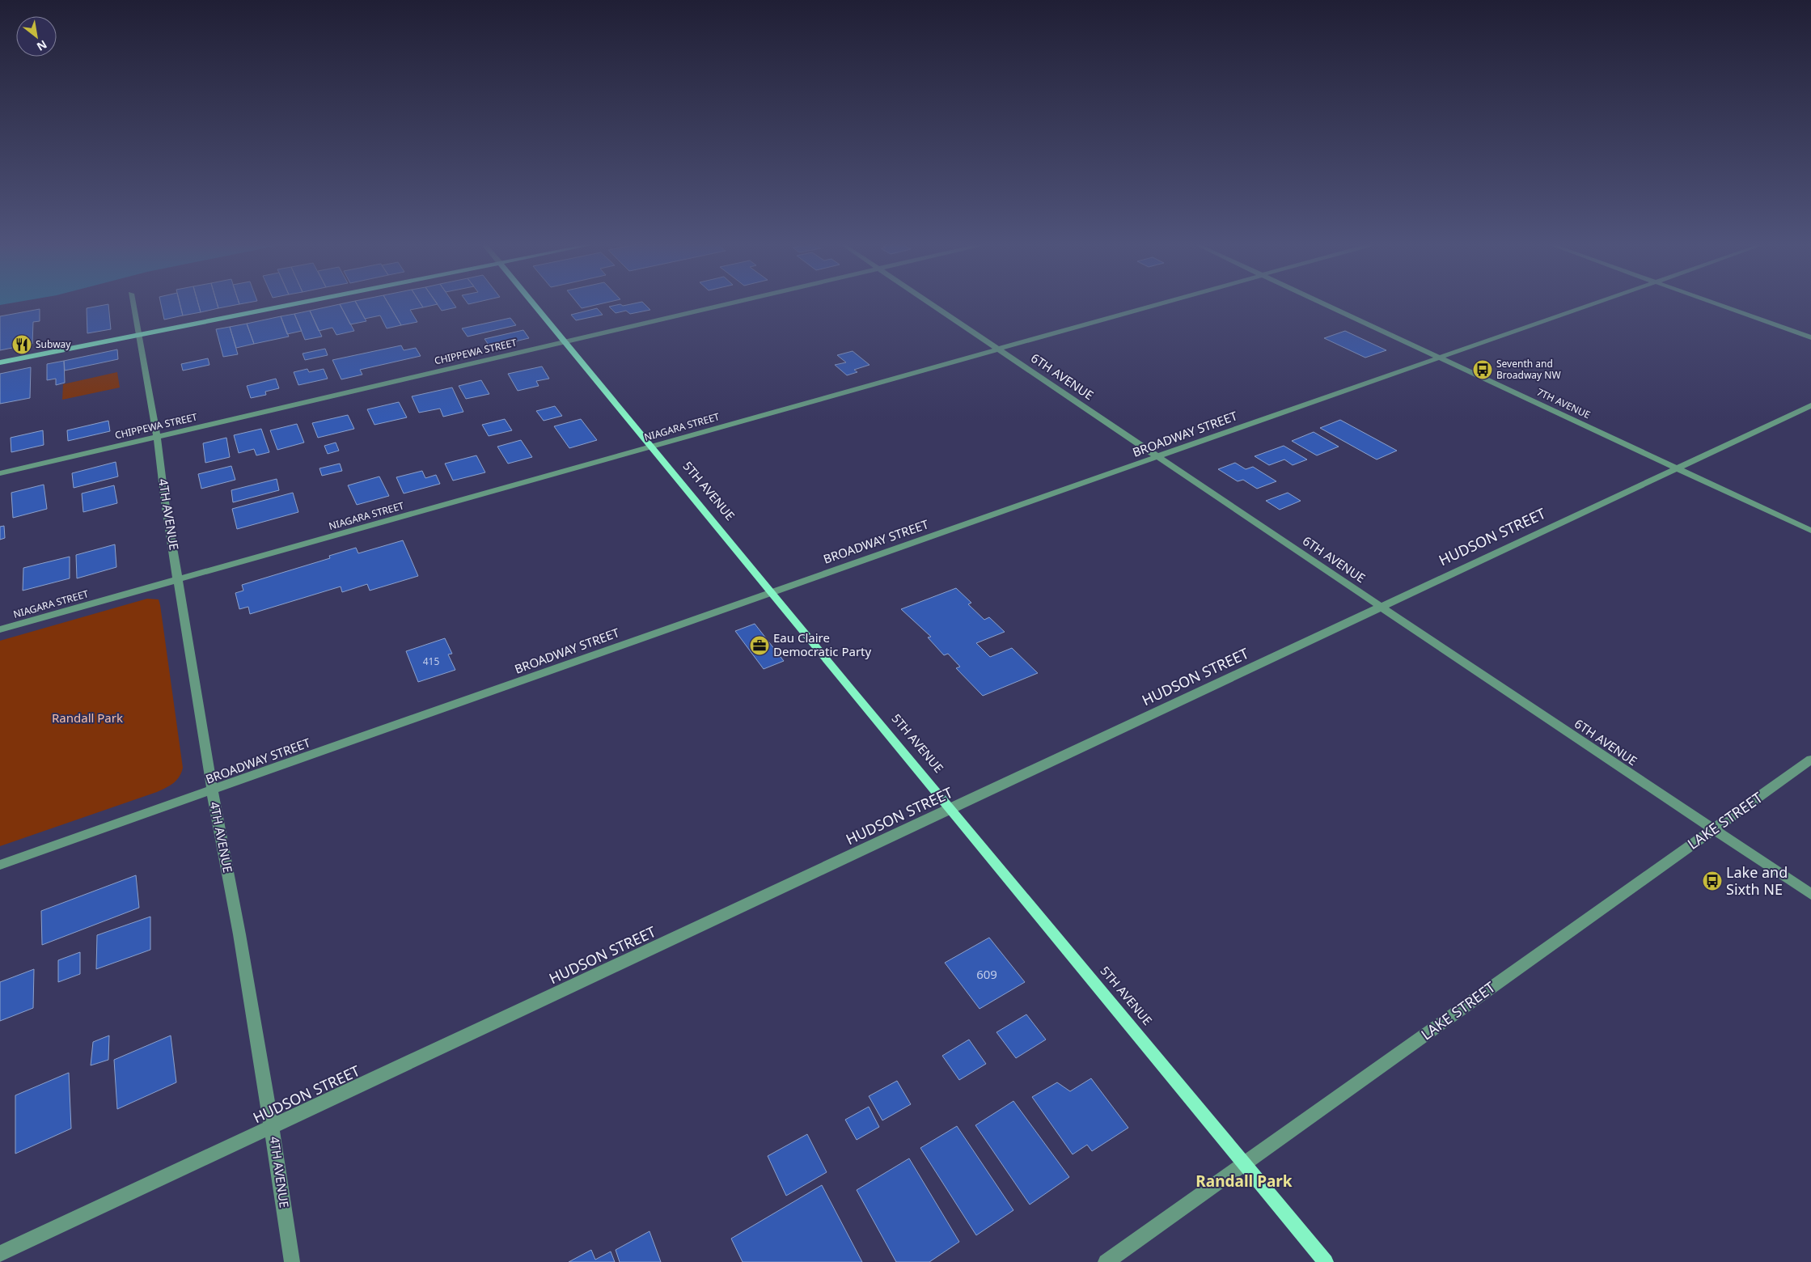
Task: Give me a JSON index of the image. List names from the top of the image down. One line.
{"streets":{"main road":["5TH AVENUE"],"street":["CHIPPEWA STREET","6TH AVENUE","7TH AVENUE","NIAGARA STREET","BROADWAY STREET","4TH AVENUE","HUDSON STREET","LAKE STREET"]},"crossings":[["CHIPPEWA STREET","5TH AVENUE"],["CHIPPEWA STREET","4TH AVENUE"],["6TH AVENUE","NIAGARA STREET"],["6TH AVENUE","BROADWAY STREET"],["6TH AVENUE","HUDSON STREET"],["6TH AVENUE","LAKE STREET"],["7TH AVENUE","BROADWAY STREET"],["7TH AVENUE","HUDSON STREET"],["NIAGARA STREET","5TH AVENUE"],["NIAGARA STREET","4TH AVENUE"],["BROADWAY STREET","5TH AVENUE"],["BROADWAY STREET","4TH AVENUE"],["5TH AVENUE","HUDSON STREET"],["5TH AVENUE","LAKE STREET"],["4TH AVENUE","HUDSON STREET"]],"districts":["Randall Park"],"parks":["Randall Park"],"places":{"restaurant":["Subway"],"bus stop":["Seventh and Broadway NW","Lake and Sixth NE"],"office":["Eau Claire Democratic Party"]},"house_numbers":["415","609"],"north":"bottom right"}
